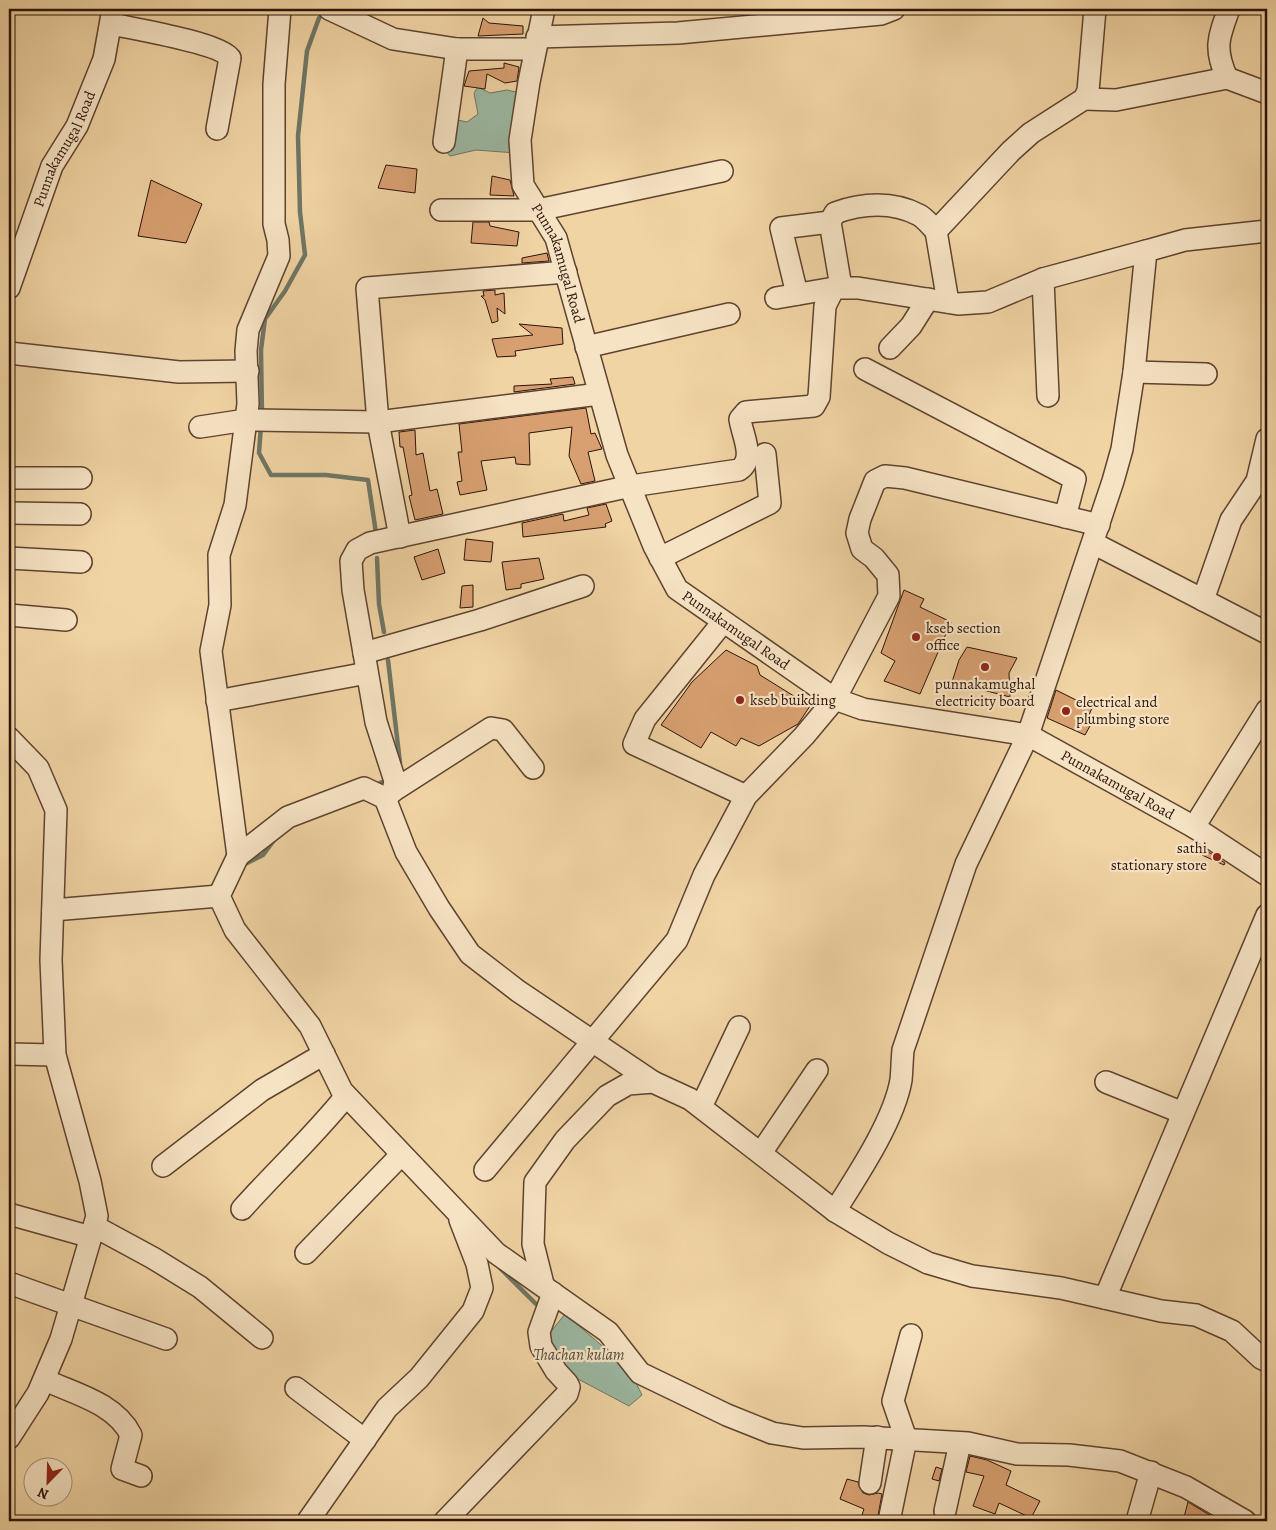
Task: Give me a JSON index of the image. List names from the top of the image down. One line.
{"streets":{"street":["Punnakamugal Road"]},"water":["Thachan kulam"],"places":["kseb section office","punnakamughal electricity board","kseb buikding","electrical and plumbing store","sathi stationary store"],"north":"bottom left"}
